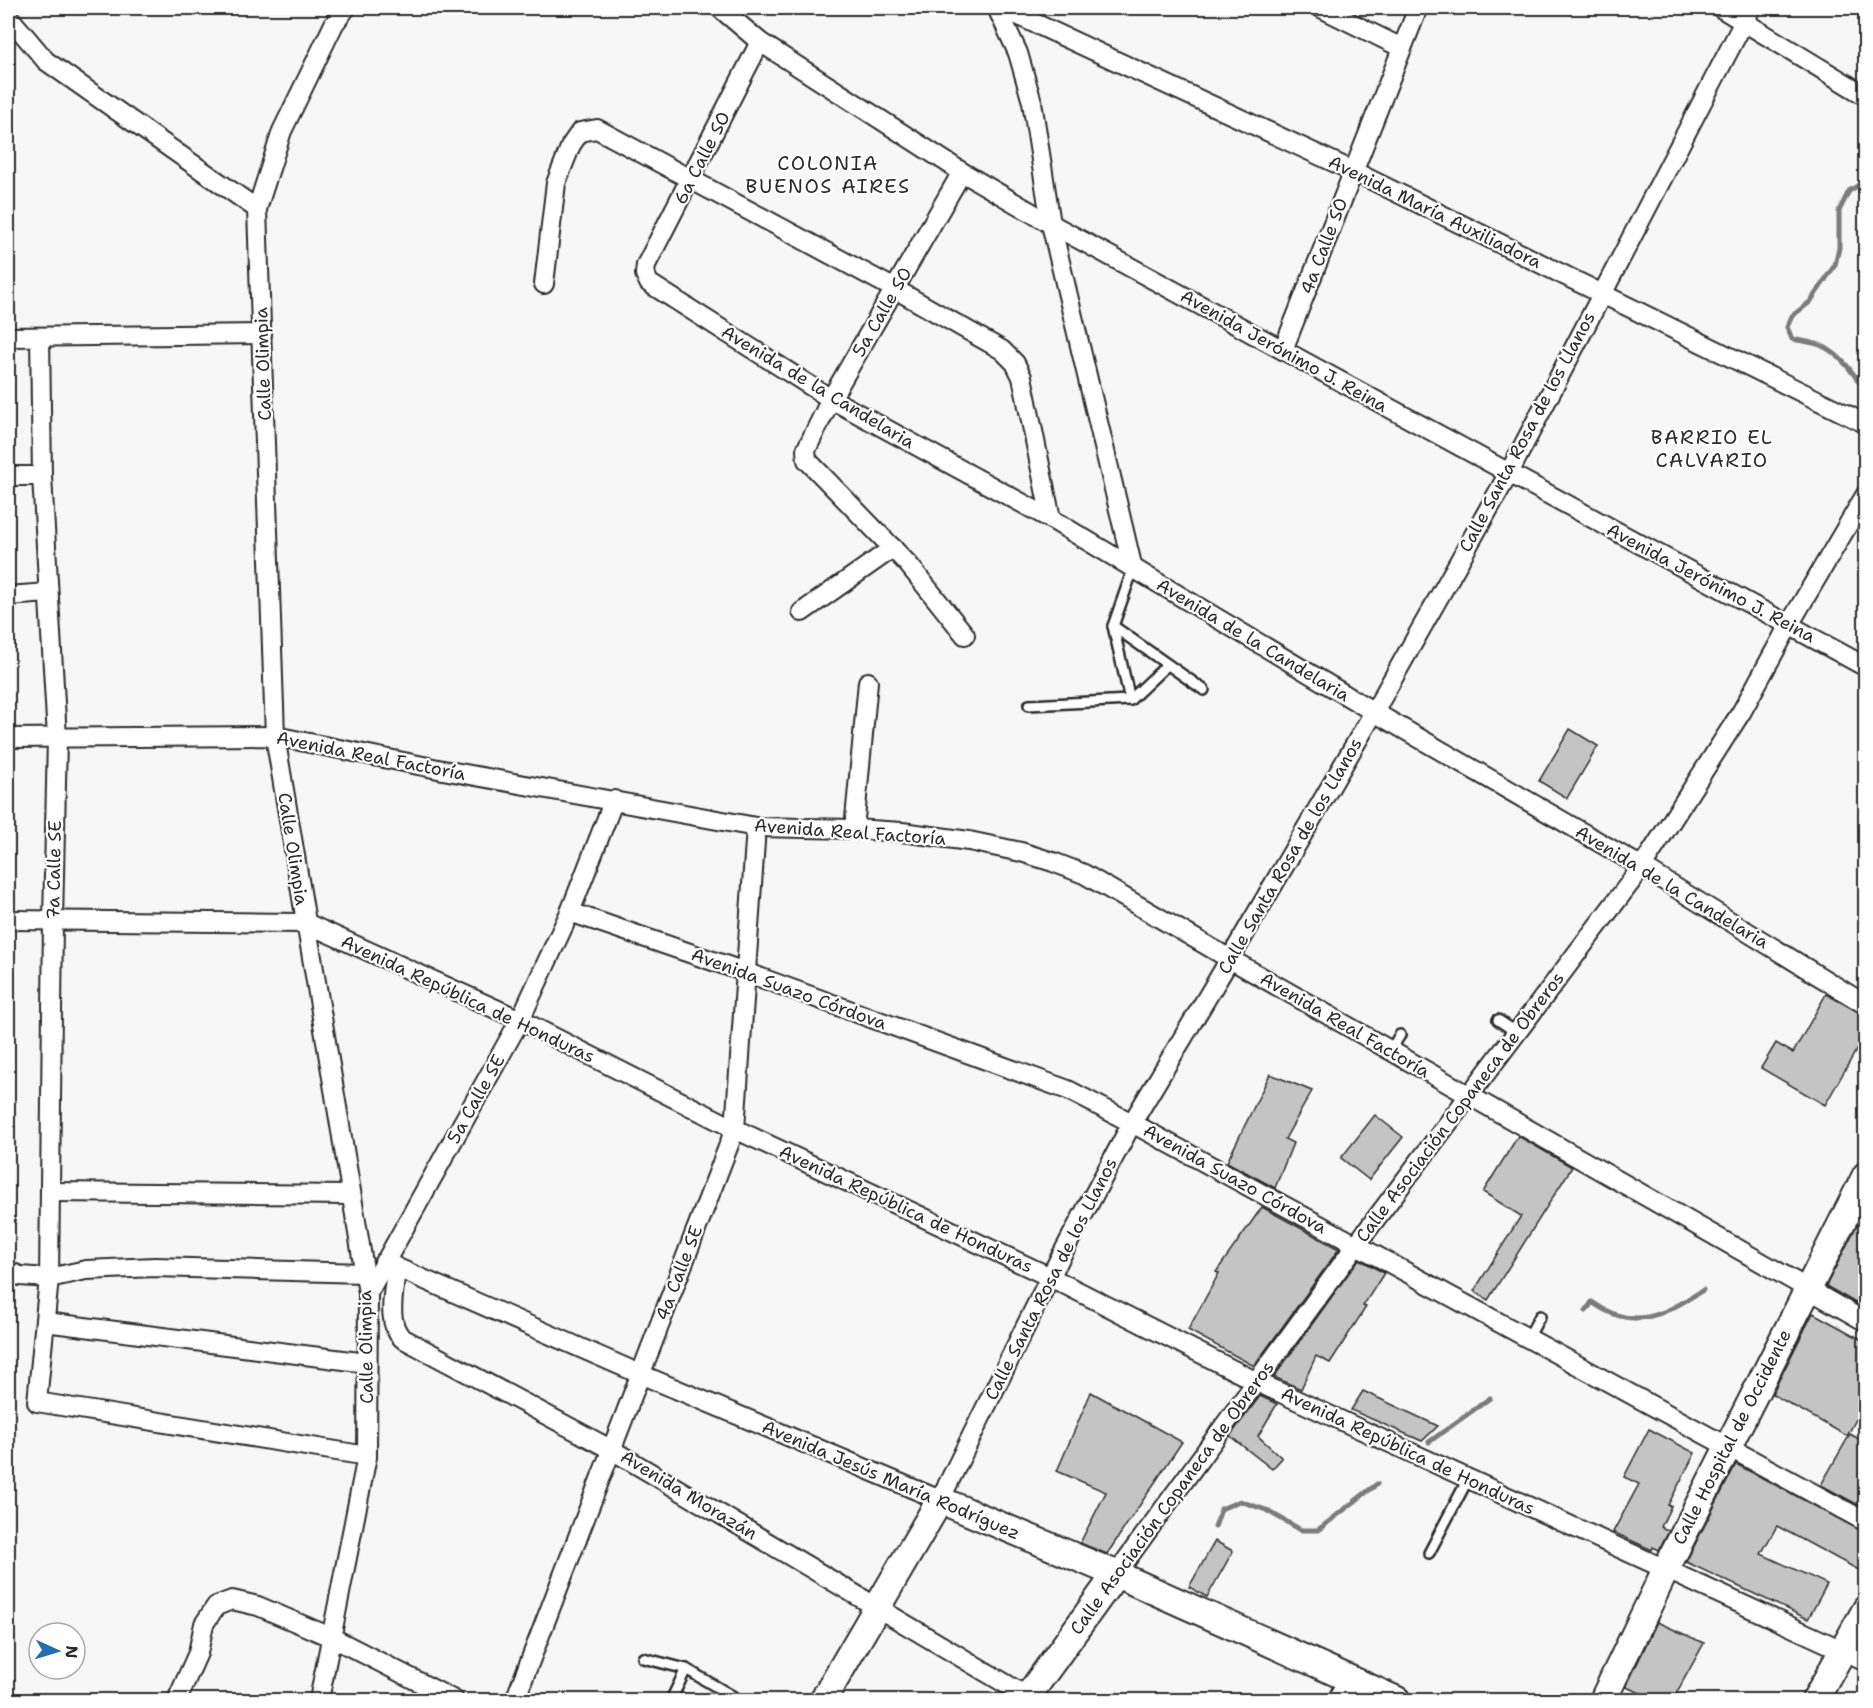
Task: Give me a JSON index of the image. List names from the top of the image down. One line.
{"streets":{"street":["6a Calle SO","Avenida María Auxiliadora","4a Calle SO","5a Calle SO","Avenida Jerónimo J. Reina","Calle Olimpia","Avenida de la Candelaria","Calle Santa Rosa de los Llanos","Avenida Real Factoría","7a Calle SE","Avenida Suazo Córdova","Avenida República de Honduras","5a Calle SE","Calle Asociación Copaneca de Obreros","4a Calle SE","Calle Hospital de Occidente","Avenida Jesús María Rodríguez","Avenida Morazán"]},"crossings":[["6a Calle SO","Avenida Jerónimo J. Reina"],["6a Calle SO","Avenida de la Candelaria"],["Avenida María Auxiliadora","4a Calle SO"],["Avenida María Auxiliadora","Calle Santa Rosa de los Llanos"],["4a Calle SO","Avenida Jerónimo J. Reina"],["5a Calle SO","Avenida Jerónimo J. Reina"],["5a Calle SO","Avenida de la Candelaria"],["Avenida Jerónimo J. Reina","Calle Santa Rosa de los Llanos"],["Avenida Jerónimo J. Reina","Calle Asociación Copaneca de Obreros"],["Calle Olimpia","Avenida Real Factoría"],["Calle Olimpia","7a Calle SE"],["Calle Olimpia","Avenida República de Honduras"],["Calle Olimpia","5a Calle SE"],["Avenida de la Candelaria","Calle Santa Rosa de los Llanos"],["Avenida de la Candelaria","Calle Asociación Copaneca de Obreros"],["Calle Santa Rosa de los Llanos","Avenida Real Factoría"],["Calle Santa Rosa de los Llanos","Avenida Suazo Córdova"],["Calle Santa Rosa de los Llanos","Avenida República de Honduras"],["Calle Santa Rosa de los Llanos","Avenida Jesús María Rodríguez"],["Calle Santa Rosa de los Llanos","Avenida Morazán"],["Avenida Real Factoría","7a Calle SE"],["Avenida Real Factoría","5a Calle SE"],["Avenida Real Factoría","Calle Asociación Copaneca de Obreros"],["Avenida Real Factoría","4a Calle SE"],["Avenida Real Factoría","Calle Hospital de Occidente"],["Avenida Suazo Córdova","5a Calle SE"],["Avenida Suazo Córdova","Calle Asociación Copaneca de Obreros"],["Avenida Suazo Córdova","4a Calle SE"],["Avenida Suazo Córdova","Calle Hospital de Occidente"],["Avenida República de Honduras","5a Calle SE"],["Avenida República de Honduras","Calle Asociación Copaneca de Obreros"],["Avenida República de Honduras","4a Calle SE"],["Avenida República de Honduras","Calle Hospital de Occidente"],["5a Calle SE","Avenida Jesús María Rodríguez"],["5a Calle SE","Avenida Morazán"],["Calle Asociación Copaneca de Obreros","Avenida Jesús María Rodríguez"],["Calle Asociación Copaneca de Obreros","Avenida Morazán"],["4a Calle SE","Avenida Jesús María Rodríguez"],["4a Calle SE","Avenida Morazán"],["Avenida Jesús María Rodríguez","Avenida Morazán"]],"districts":["COLONIA BUENOS AIRES","BARRIO EL CALVARIO"],"north":"right"}
